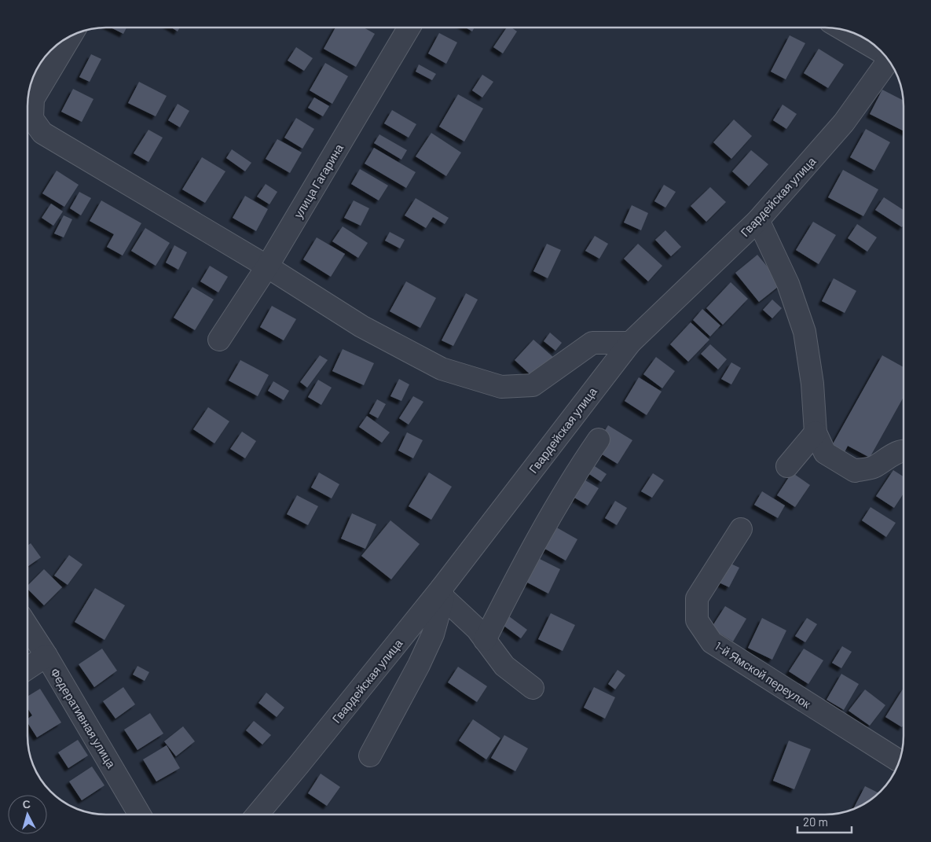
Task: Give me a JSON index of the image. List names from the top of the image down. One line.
{"streets":{"street":["улица Гагарина","Гвардейская улица","1-й Ямской переулок","Федеративная улица"]},"scale_bar":"20 m","north":"top"}
